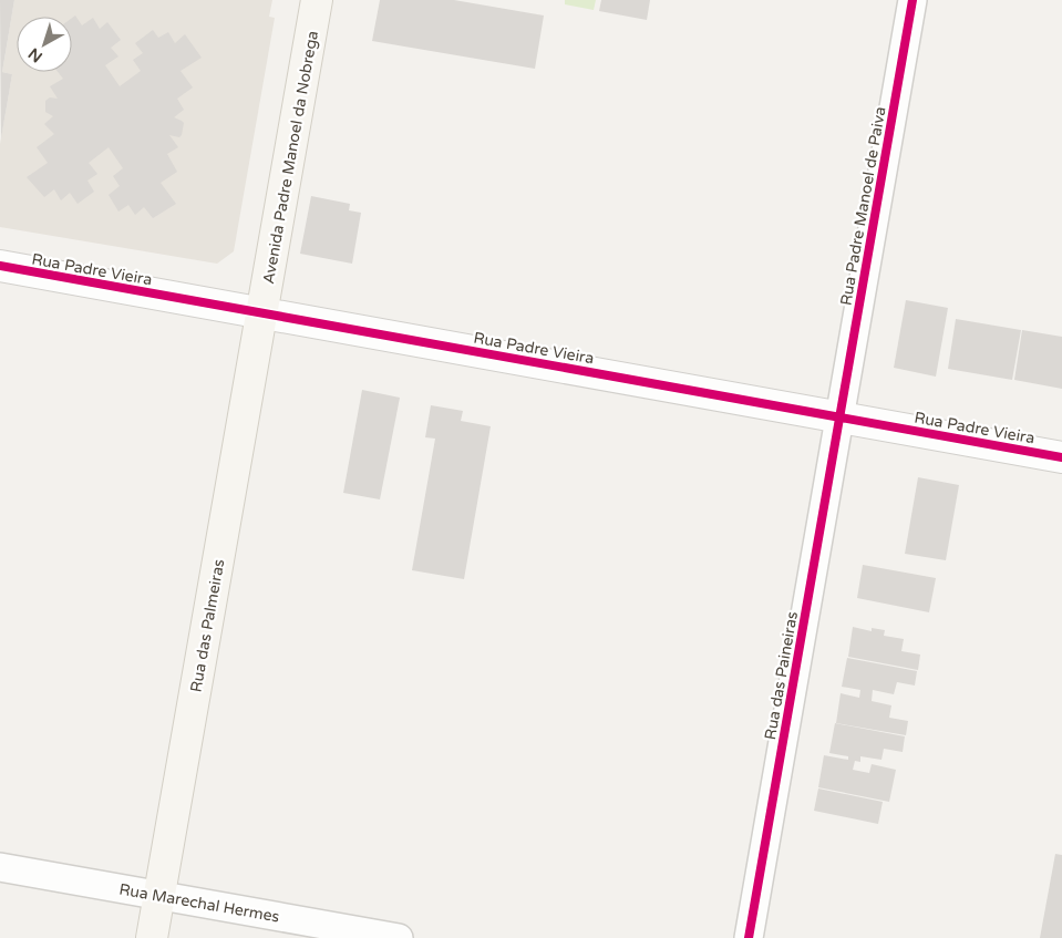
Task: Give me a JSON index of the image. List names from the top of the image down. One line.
{"streets":{"main road":["Avenida Padre Manoel da Nobrega","Rua das Palmeiras"],"street":["Rua Padre Manoel de Paiva","Rua Padre Vieira","Rua das Paineiras","Rua Marechal Hermes"]},"crossings":[["Avenida Padre Manoel da Nobrega","Rua Padre Vieira"],["Avenida Padre Manoel da Nobrega","Rua das Palmeiras"],["Rua Padre Manoel de Paiva","Rua Padre Vieira"],["Rua Padre Manoel de Paiva","Rua das Paineiras"],["Rua Padre Vieira","Rua das Palmeiras"],["Rua Padre Vieira","Rua das Paineiras"],["Rua das Palmeiras","Rua Marechal Hermes"]],"north":"bottom left"}
